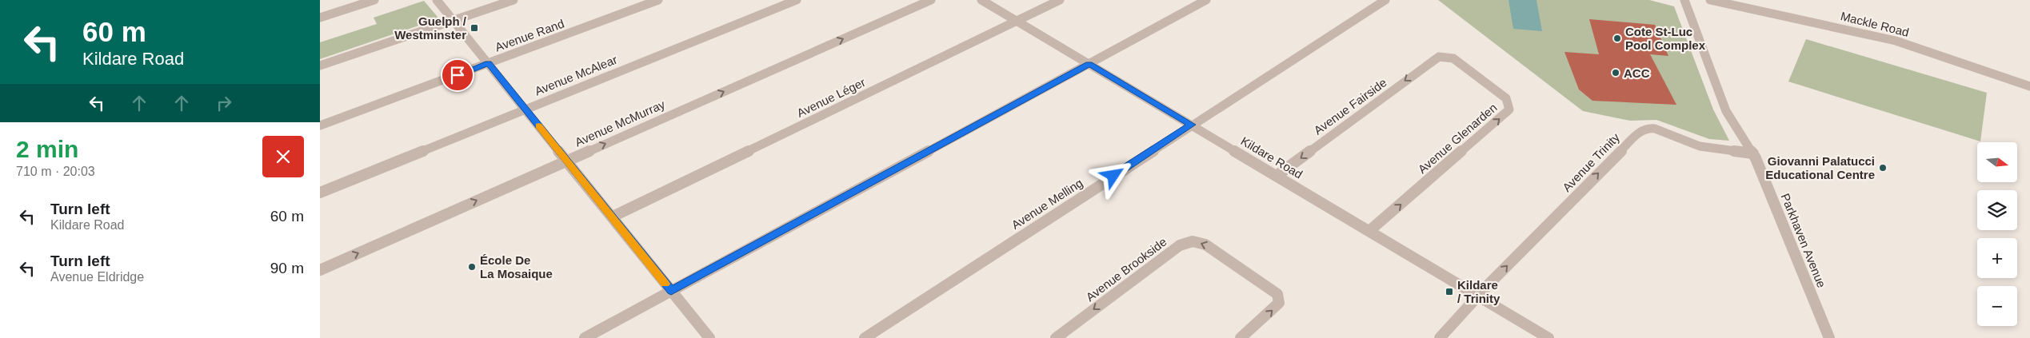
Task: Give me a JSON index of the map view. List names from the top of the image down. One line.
{"streets":{"street":["Mackle Road","Avenue Rand","Avenue McAlear","Avenue Léger","Avenue Fairside","Avenue McMurray","Avenue Glenarden","Kildare Road","Avenue Trinity","Avenue Melling","Parkhaven Avenue","Avenue Brookside"]},"crossings":[["Avenue Léger","Kildare Road"],["Avenue Fairside","Avenue Glenarden"],["Avenue Fairside","Kildare Road"],["Avenue Glenarden","Kildare Road"],["Kildare Road","Avenue Trinity"],["Kildare Road","Avenue Melling"],["Avenue Trinity","Parkhaven Avenue"]],"one_way":["Avenue Fairside","Avenue McMurray","Avenue Trinity"],"places":{"transit":["Guelph / Westminster","Kildare / Trinity"],"other":["Cote St-Luc Pool Complex","ACC","Giovanni Palatucci Educational Centre","École De La Mosaique"]},"north":"right","page":{"turn":["60 m","Kildare Road"],"heading":["2 min","710 m · 20:03"],"map_buttons":["+","−"],"list":[{"name":"Turn left","note":"Kildare Road","value":"60 m"},{"name":"Turn left","note":"Avenue Eldridge","value":"90 m"}]}}
